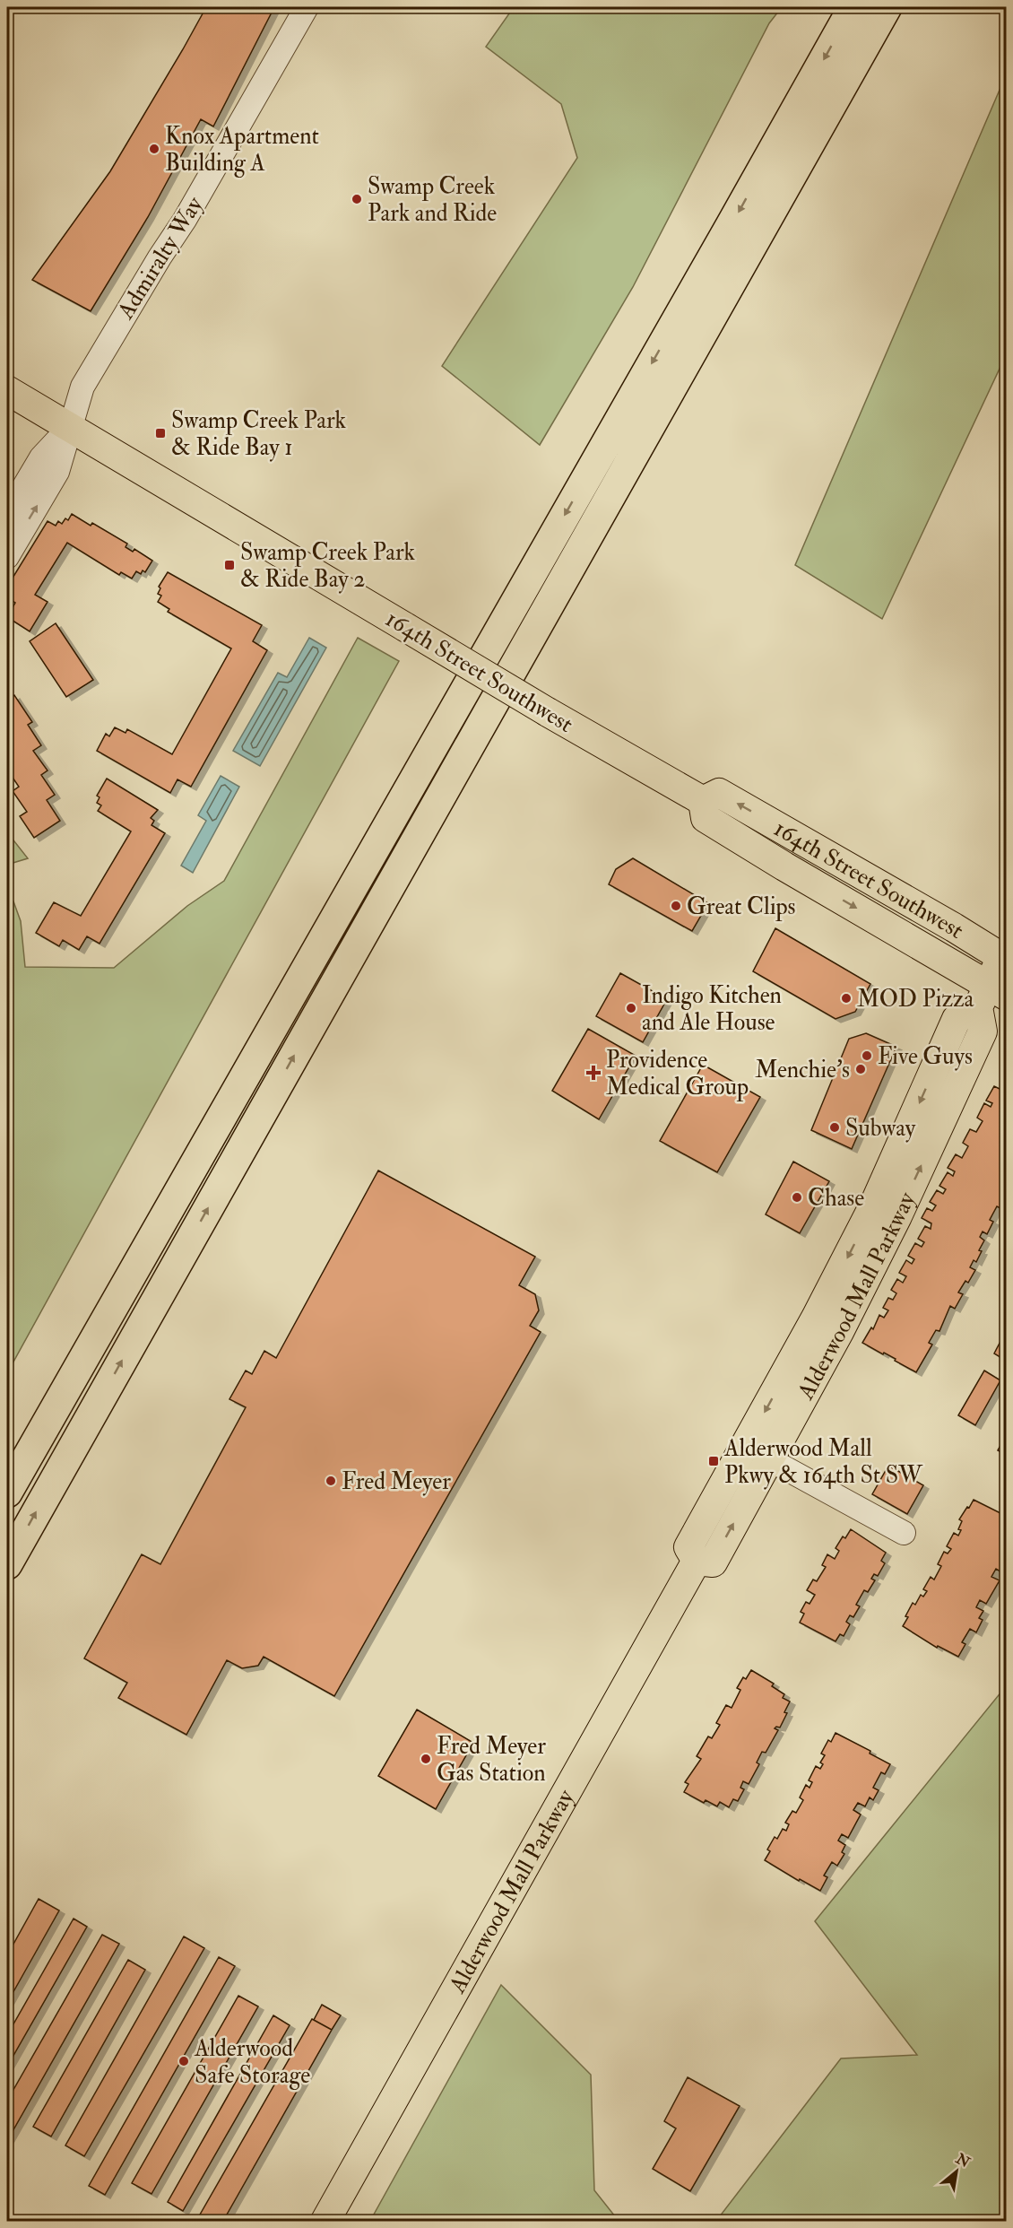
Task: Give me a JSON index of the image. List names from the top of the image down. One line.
{"streets":{"main road":["164th Street Southwest","Alderwood Mall Parkway"],"street":["Admiralty Way"]},"crossings":[["Admiralty Way","164th Street Southwest"],["164th Street Southwest","Alderwood Mall Parkway"]],"places":{"other":["Knox Apartment Building A","Swamp Creek Park and Ride","Great Clips","MOD Pizza","Indigo Kitchen and Ale House","Five Guys","Menchie's","Subway","Chase","Fred Meyer","Fred Meyer Gas Station","Alderwood Safe Storage"],"transit":["Swamp Creek Park & Ride Bay 1","Swamp Creek Park & Ride Bay 2","Alderwood Mall Pkwy & 164th St SW"],"health":["Providence Medical Group"]},"north":"top right"}
